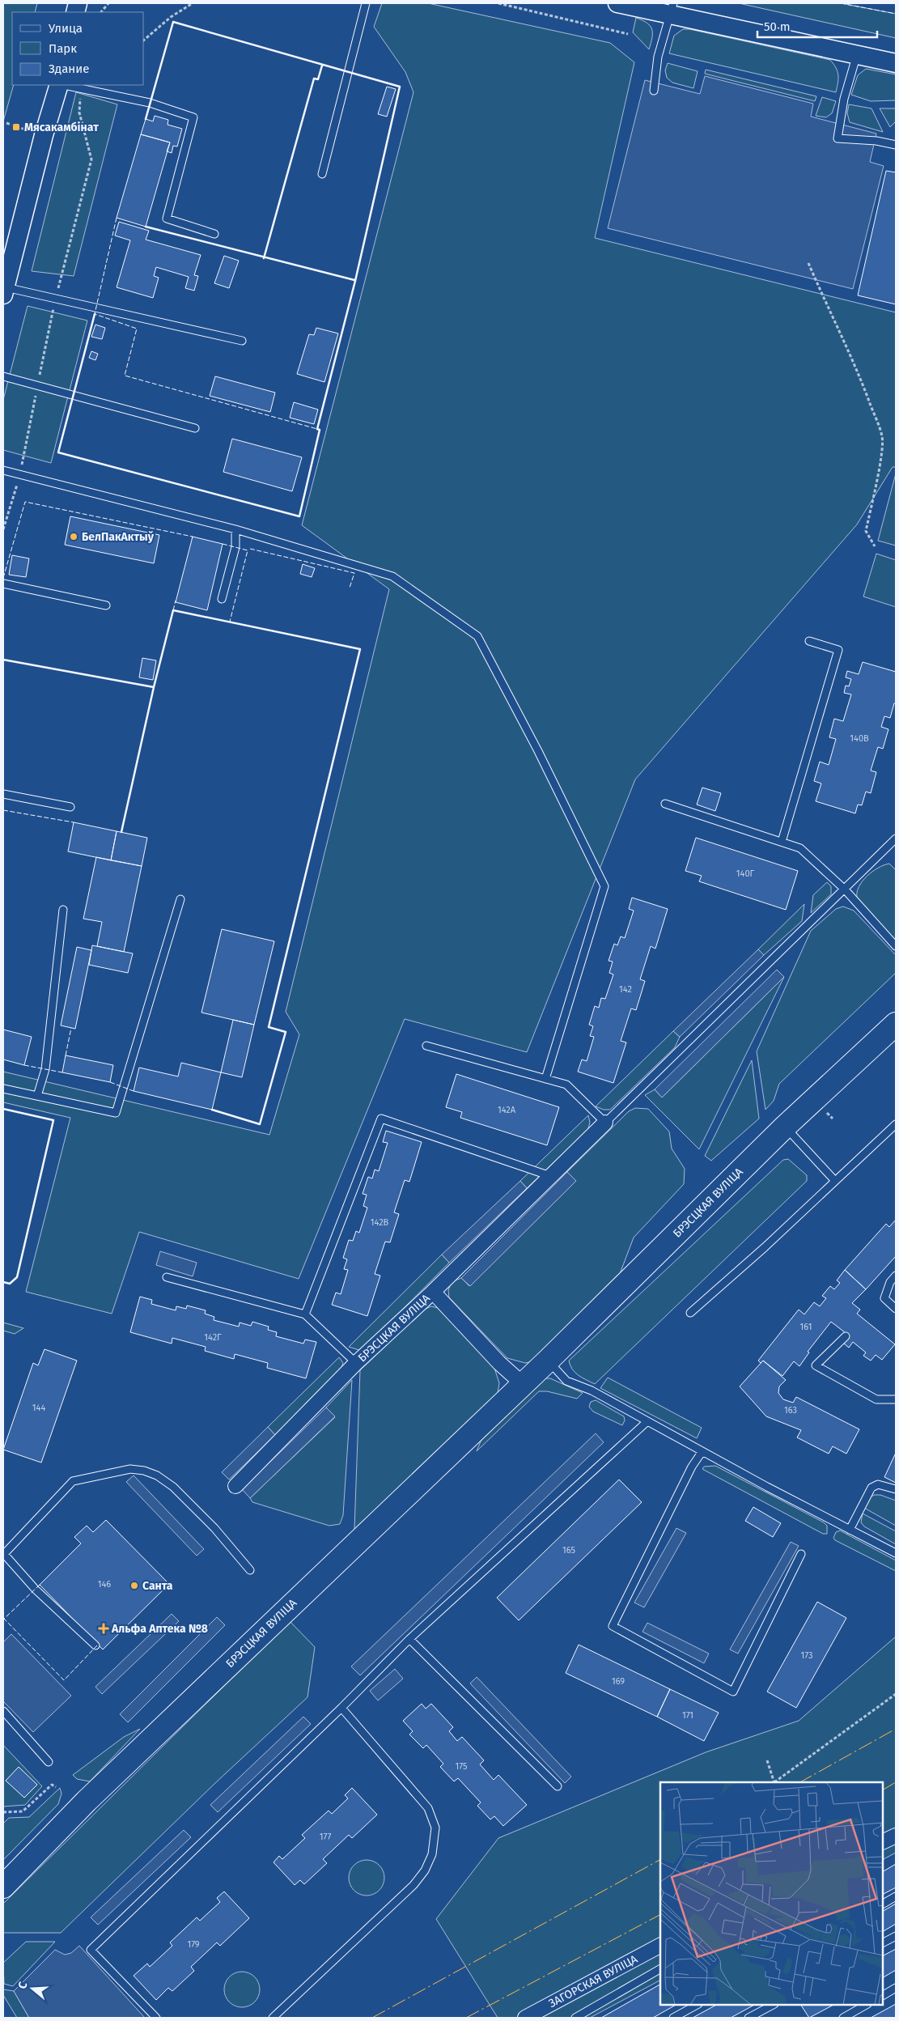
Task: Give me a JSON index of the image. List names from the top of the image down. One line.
{"streets":{"main road":["БРЭСЦКАЯ ВУЛІЦА"],"street":["ЗАГОРСКАЯ ВУЛІЦА"]},"places":{"transit":["Мясакамбінат"],"other":["БелПакАктыў","Санта"],"health":["Альфа Аптека №8"]},"house_numbers":["140В","140Г","142","142А","142В","161","142Г","144","163","165","146","173","169","171","175","177","179"],"legend":["Улица","Парк","Здание"],"scale_bar":"50 m","north":"left"}
